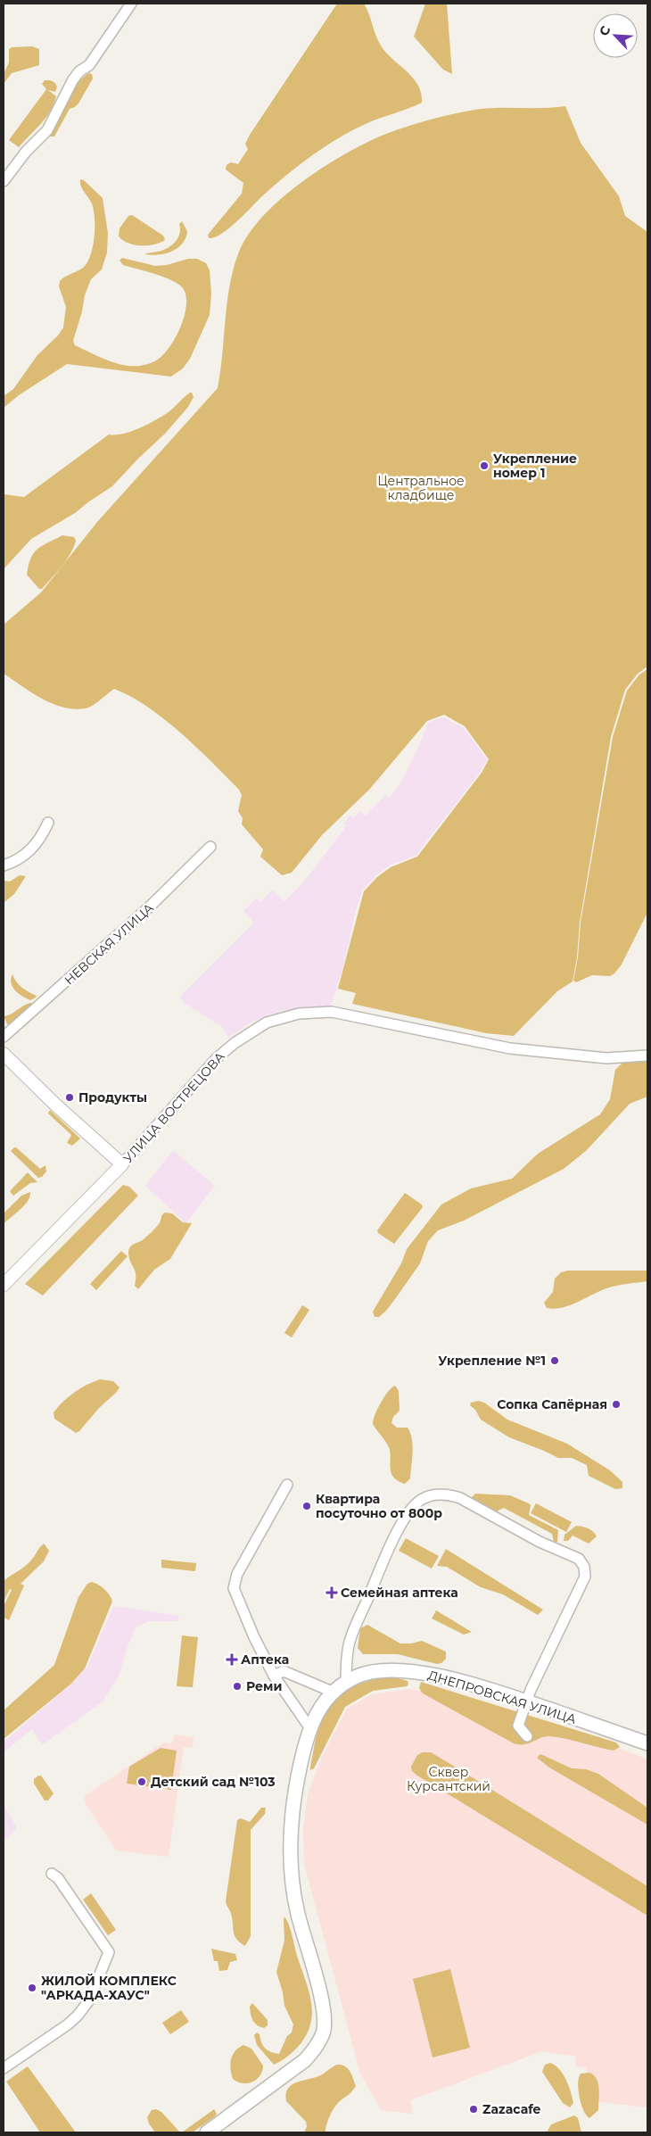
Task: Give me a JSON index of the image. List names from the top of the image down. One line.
{"streets":{"main road":["ДНЕПРОВСКАЯ УЛИЦА"],"street":["НЕВСКАЯ УЛИЦА","УЛИЦА ВОСТРЕЦОВА"]},"parks":["Центральное кладбище","Сквер Курсантский"],"places":{"other":["Укрепление номер 1","Продукты","Укрепление №1","Сопка Сапёрная","Квартира посуточно от 800р","Реми","Детский сад №103","ЖИЛОЙ КОМПЛЕКС \"АРКАДА-ХАУС\"","Zazacafe"],"health":["Семейная аптека","Аптека"]},"north":"top left"}
